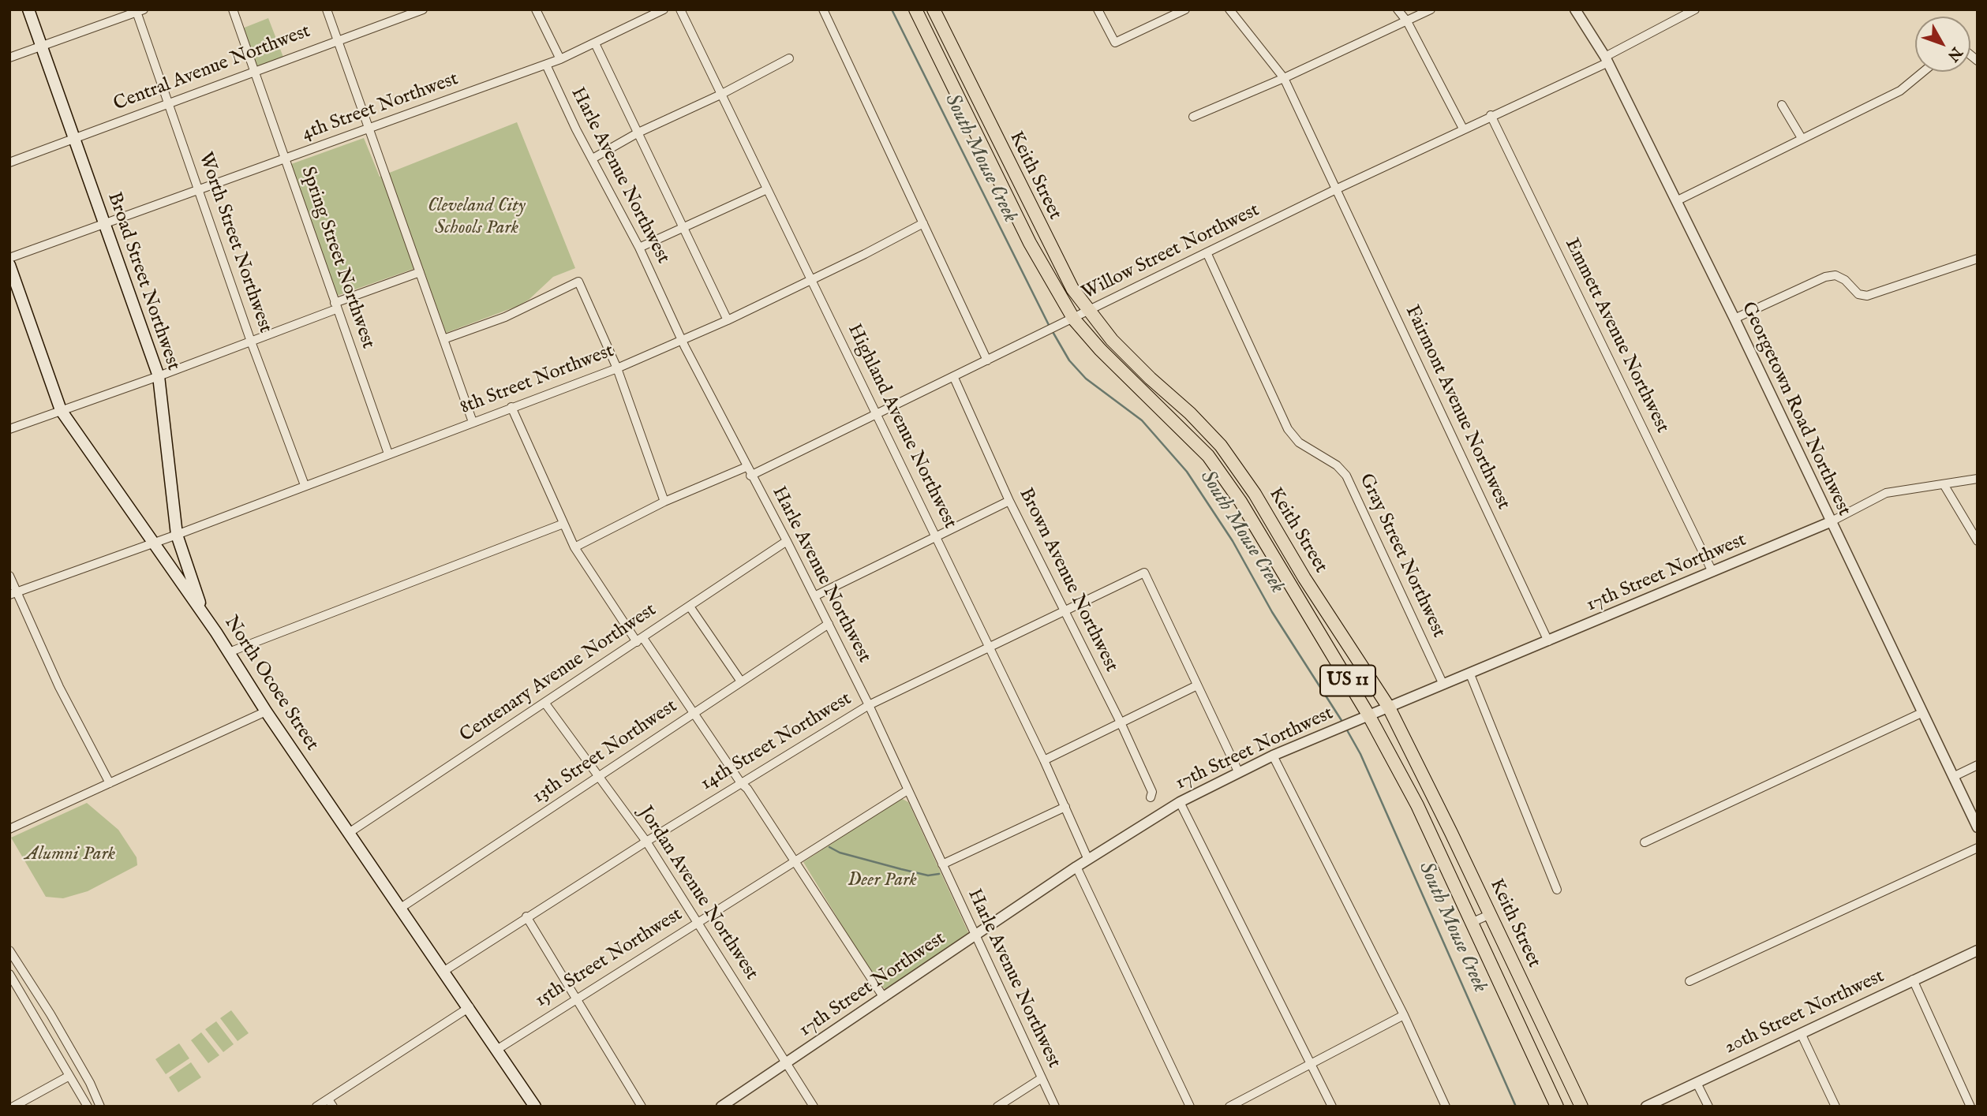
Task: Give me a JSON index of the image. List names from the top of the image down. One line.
{"streets":{"main road":["Keith Street","Broad Street Northwest","US 11","North Ocoee Street"],"street":["Central Avenue Northwest","4th Street Northwest","Harle Avenue Northwest","Worth Street Northwest","Willow Street Northwest","Spring Street Northwest","Emmett Avenue Northwest","8th Street Northwest","Fairmont Avenue Northwest","Georgetown Road Northwest","Highland Avenue Northwest","Gray Street Northwest","17th Street Northwest","Brown Avenue Northwest","Centenary Avenue Northwest","14th Street Northwest","13th Street Northwest","Jordan Avenue Northwest","15th Street Northwest","20th Street Northwest"]},"crossings":[["Central Avenue Northwest","Worth Street Northwest"],["Central Avenue Northwest","Spring Street Northwest"],["Central Avenue Northwest","Broad Street Northwest"],["4th Street Northwest","Harle Avenue Northwest"],["4th Street Northwest","Worth Street Northwest"],["4th Street Northwest","Spring Street Northwest"],["4th Street Northwest","Broad Street Northwest"],["Harle Avenue Northwest","Willow Street Northwest"],["Harle Avenue Northwest","8th Street Northwest"],["Harle Avenue Northwest","17th Street Northwest"],["Harle Avenue Northwest","Centenary Avenue Northwest"],["Harle Avenue Northwest","14th Street Northwest"],["Harle Avenue Northwest","13th Street Northwest"],["Harle Avenue Northwest","15th Street Northwest"],["Keith Street","Willow Street Northwest"],["Keith Street","17th Street Northwest"],["Worth Street Northwest","8th Street Northwest"],["Willow Street Northwest","Emmett Avenue Northwest"],["Willow Street Northwest","Fairmont Avenue Northwest"],["Willow Street Northwest","Georgetown Road Northwest"],["Willow Street Northwest","Highland Avenue Northwest"],["Willow Street Northwest","Gray Street Northwest"],["Willow Street Northwest","Brown Avenue Northwest"],["Spring Street Northwest","8th Street Northwest"],["Broad Street Northwest","8th Street Northwest"],["Broad Street Northwest","North Ocoee Street"],["Emmett Avenue Northwest","17th Street Northwest"],["8th Street Northwest","Highland Avenue Northwest"],["8th Street Northwest","North Ocoee Street"],["Fairmont Avenue Northwest","17th Street Northwest"],["Georgetown Road Northwest","17th Street Northwest"],["Highland Avenue Northwest","17th Street Northwest"],["Highland Avenue Northwest","14th Street Northwest"],["Gray Street Northwest","17th Street Northwest"],["17th Street Northwest","Jordan Avenue Northwest"],["Brown Avenue Northwest","14th Street Northwest"],["Centenary Avenue Northwest","North Ocoee Street"],["Centenary Avenue Northwest","Jordan Avenue Northwest"],["North Ocoee Street","14th Street Northwest"],["North Ocoee Street","13th Street Northwest"],["North Ocoee Street","15th Street Northwest"],["14th Street Northwest","Jordan Avenue Northwest"],["13th Street Northwest","Jordan Avenue Northwest"],["Jordan Avenue Northwest","15th Street Northwest"]],"water":["South Mouse Creek"],"parks":["Cleveland City Schools Park","Alumni Park","Deer Park"],"north":"bottom right"}
